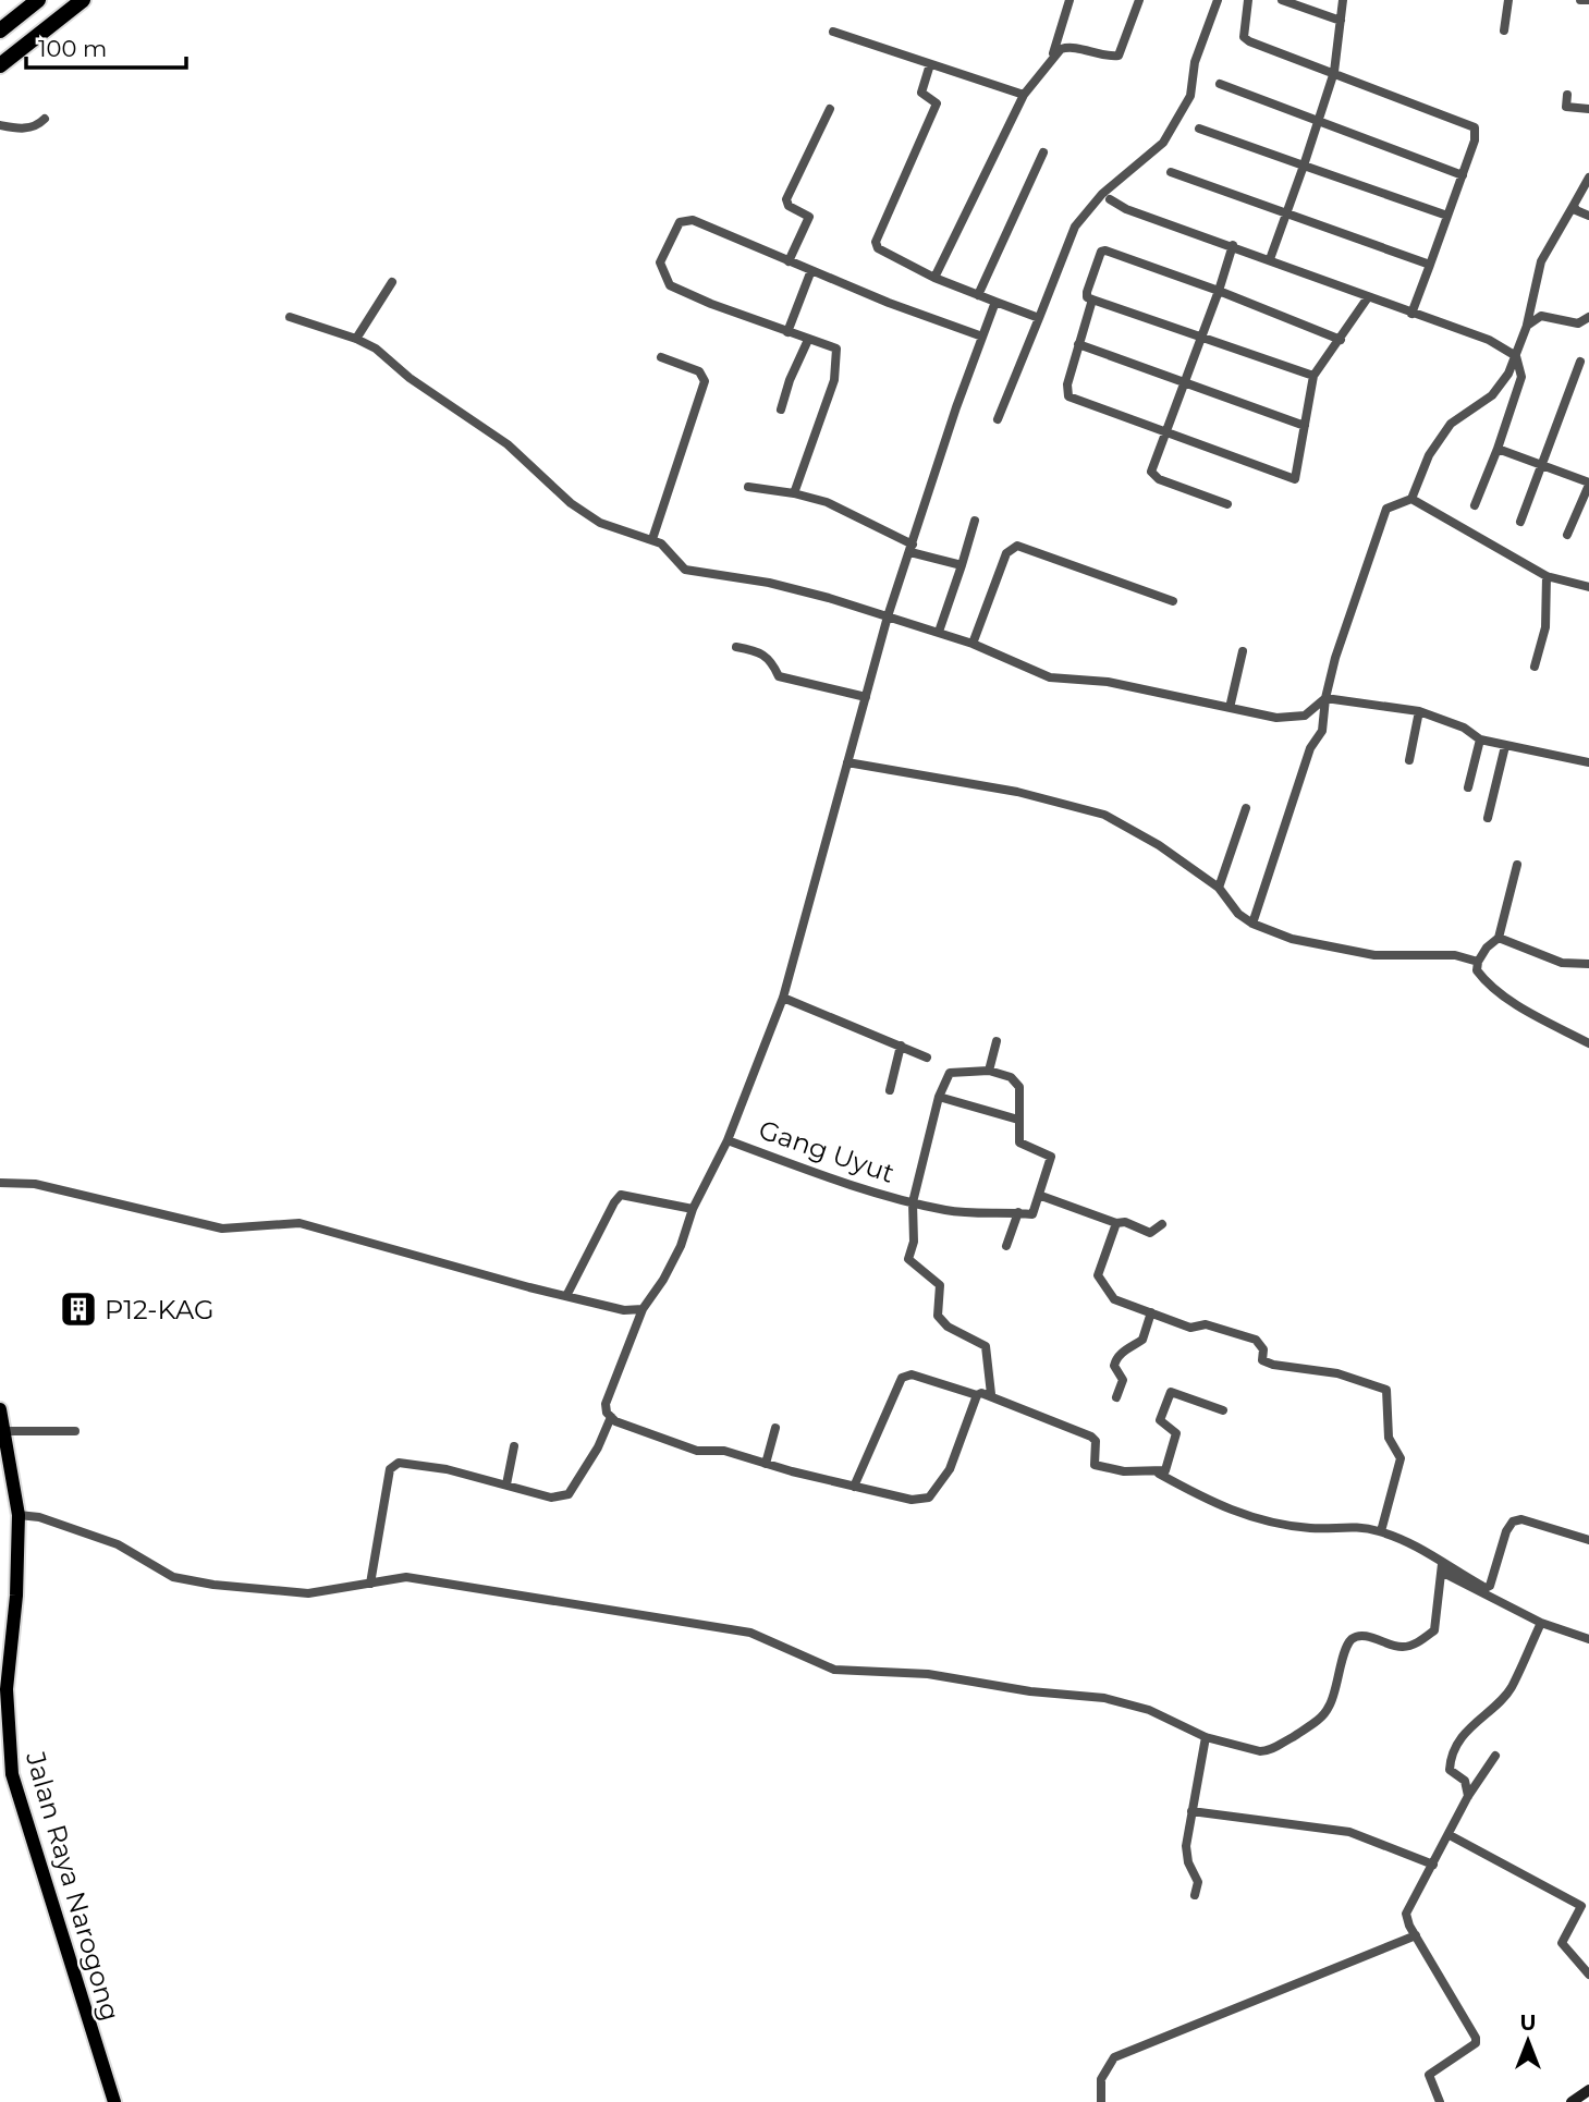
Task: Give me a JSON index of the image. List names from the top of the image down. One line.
{"streets":{"main road":["Jalan Raya Narogong"],"street":["Gang Uyut"]},"places":{"building":["P12-KAG"]},"scale_bar":"100 m","north":"top"}
